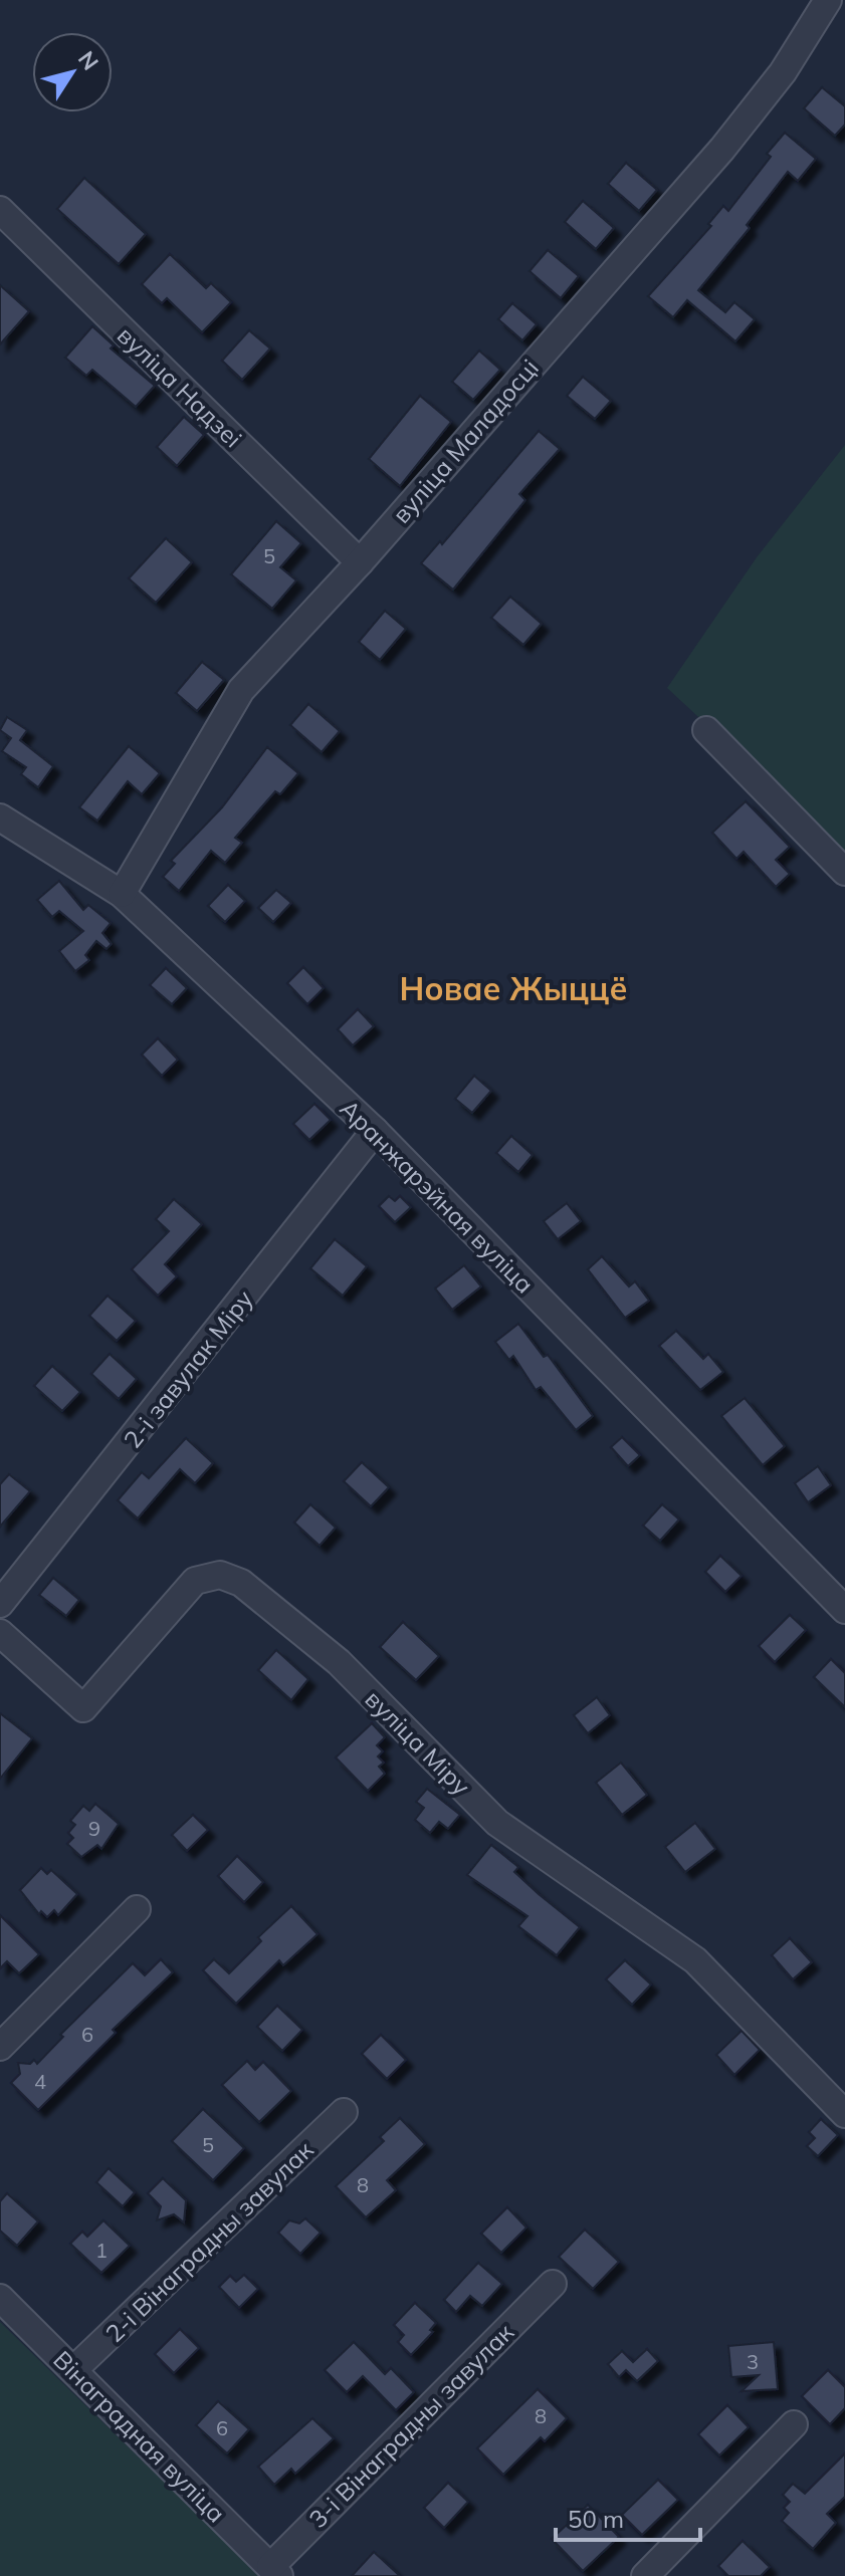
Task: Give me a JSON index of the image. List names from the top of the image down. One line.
{"streets":{"street":["вуліца Надзеі","вуліца Маладосці","Аранжарэйная вуліца","2-і завулак Міру","вуліца Міру","2-і Вінаградны завулак","3-і Вінаградны завулак","Вінаградная вуліца"]},"crossings":[["вуліца Надзеі","вуліца Маладосці"],["вуліца Маладосці","Аранжарэйная вуліца"],["Аранжарэйная вуліца","2-і завулак Міру"],["2-і Вінаградны завулак","Вінаградная вуліца"],["3-і Вінаградны завулак","Вінаградная вуліца"]],"districts":["Новае Жыццё"],"house_numbers":["5","9","6","4","5","8","1","3","8","6"],"scale_bar":"50 m","north":"top right"}
